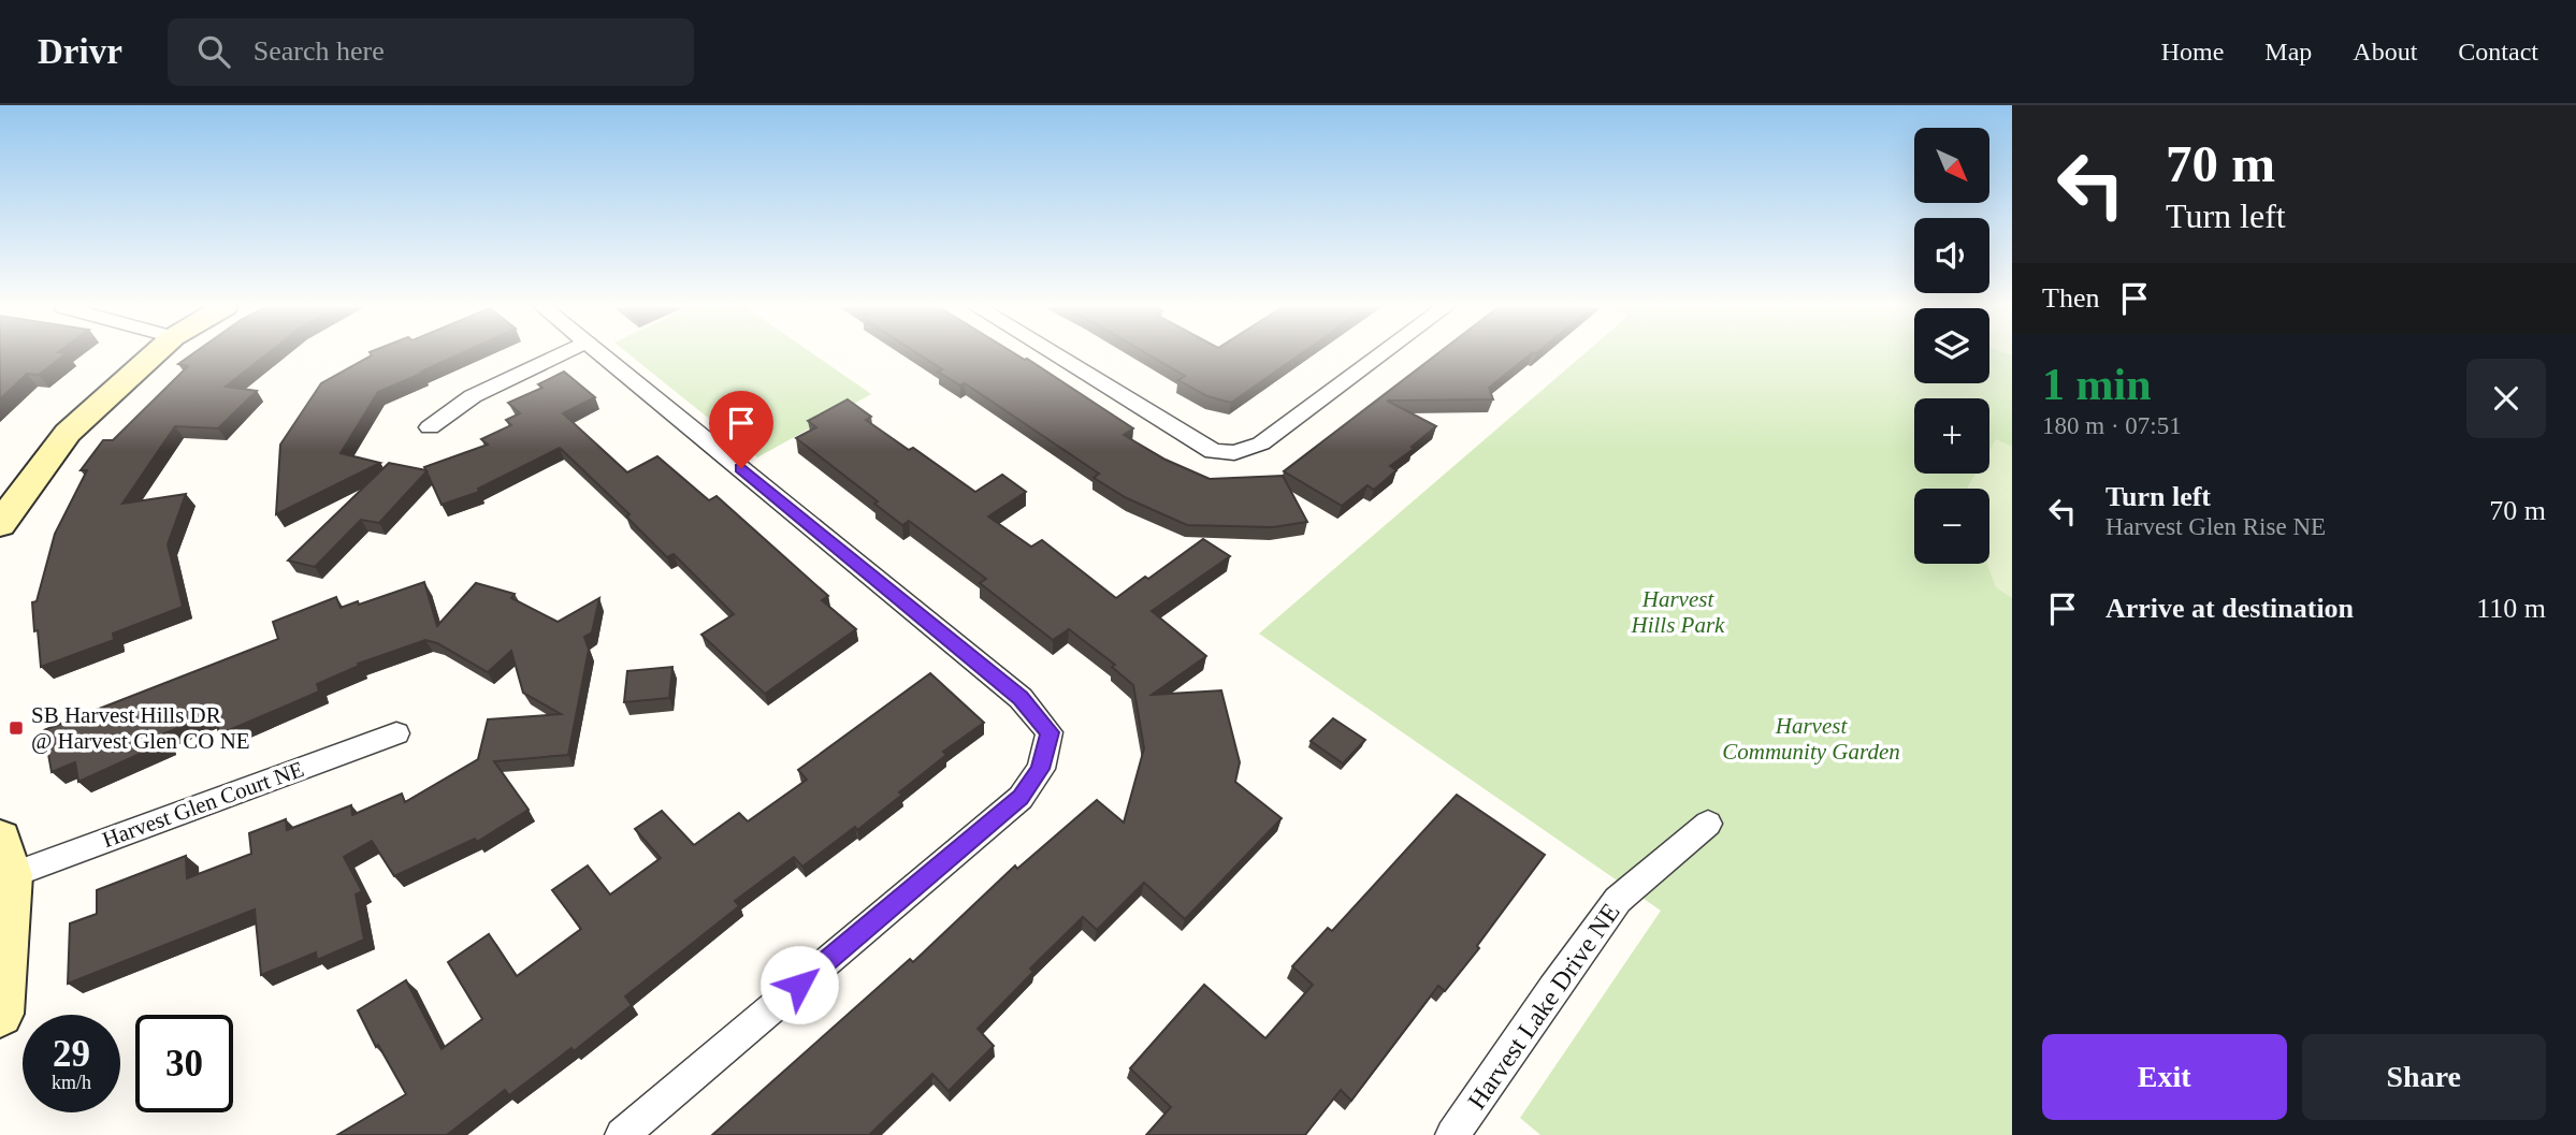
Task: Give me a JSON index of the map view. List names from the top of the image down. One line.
{"streets":{"street":["Harvest Glen Court NE","Harvest Lake Drive NE"]},"parks":["Harvest Hills Park","Harvest Community Garden"],"places":{"transit":["SB Harvest Hills DR @ Harvest Glen CO NE"]},"north":"bottom right","page":{"header":"Drivr","search":"Search here","nav":["Home","Map","About","Contact"],"turn":["70 m","Turn left"],"map_buttons":["+","−"],"then":"Then","heading":["1 min","180 m · 07:51"],"list":[{"name":"Turn left","note":"Harvest Glen Rise NE","value":"70 m"},{"name":"Arrive at destination","value":"110 m"}],"speed":"29 km/h","limit":"30","buttons":["Exit","Share"]}}
